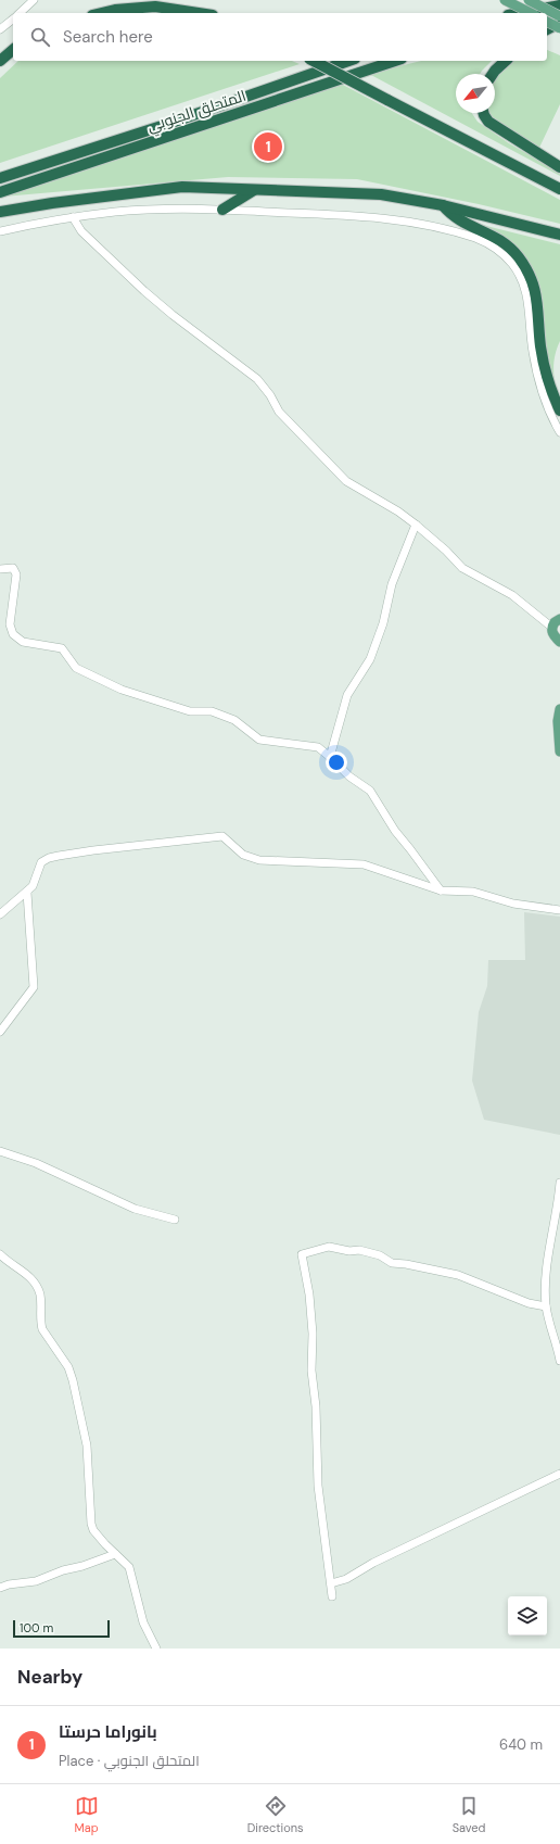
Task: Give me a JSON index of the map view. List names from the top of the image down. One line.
{"streets":{"highway":["المتحلق الجنوبي"]},"scale_bar":"100 m","north":"bottom left","page":{"search":"Search here","pins":"1","scale":"100 m","heading":"Nearby","list":[{"mark":"1","name":"بانوراما حرستا","note":"Place · المتحلق الجنوبي","value":"640 m"}],"nav":["Map","Directions","Saved"]}}
